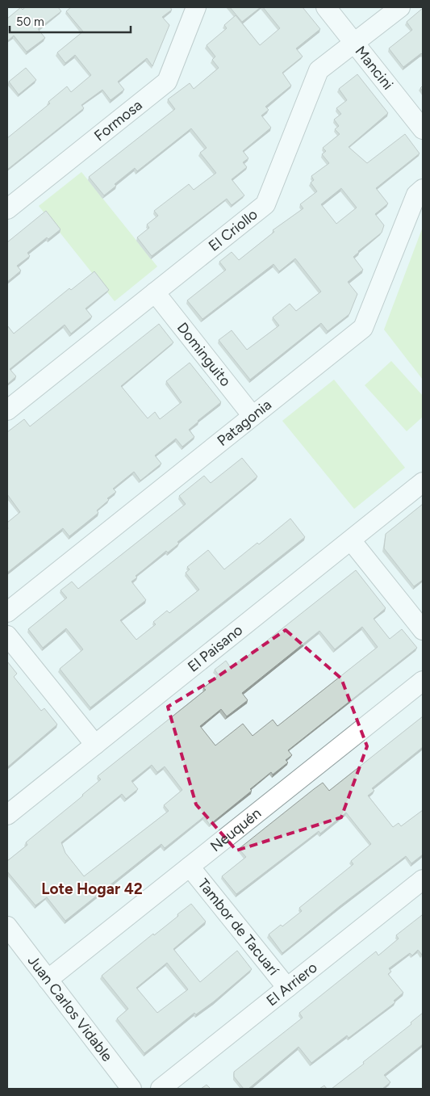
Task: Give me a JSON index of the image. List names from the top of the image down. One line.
{"streets":{"street":["Mancini","Formosa","El Criollo","Dominguito","Patagonia","El Paisano","Neuquén","Tambor de Tacuarí","El Arriero","Juan Carlos Vidable"]},"crossings":[["Mancini","El Criollo"],["El Criollo","Dominguito"],["Dominguito","Patagonia"],["Neuquén","Tambor de Tacuarí"],["Neuquén","Juan Carlos Vidable"],["Tambor de Tacuarí","El Arriero"]],"districts":["Lote Hogar 42"],"scale_bar":"50 m"}
